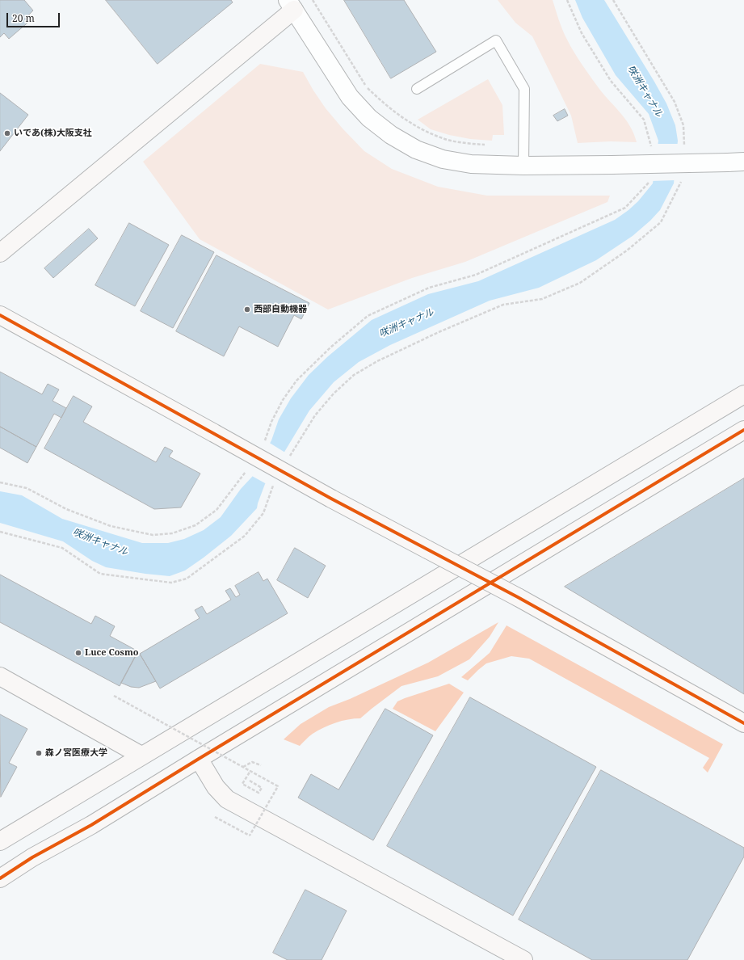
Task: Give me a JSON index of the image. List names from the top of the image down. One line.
{"water":["咲洲キャナル"],"places":["いであ(株)大阪支社","西部自動機器","Luce Cosmo","森ノ宮医療大学"],"scale_bar":"20 m"}
